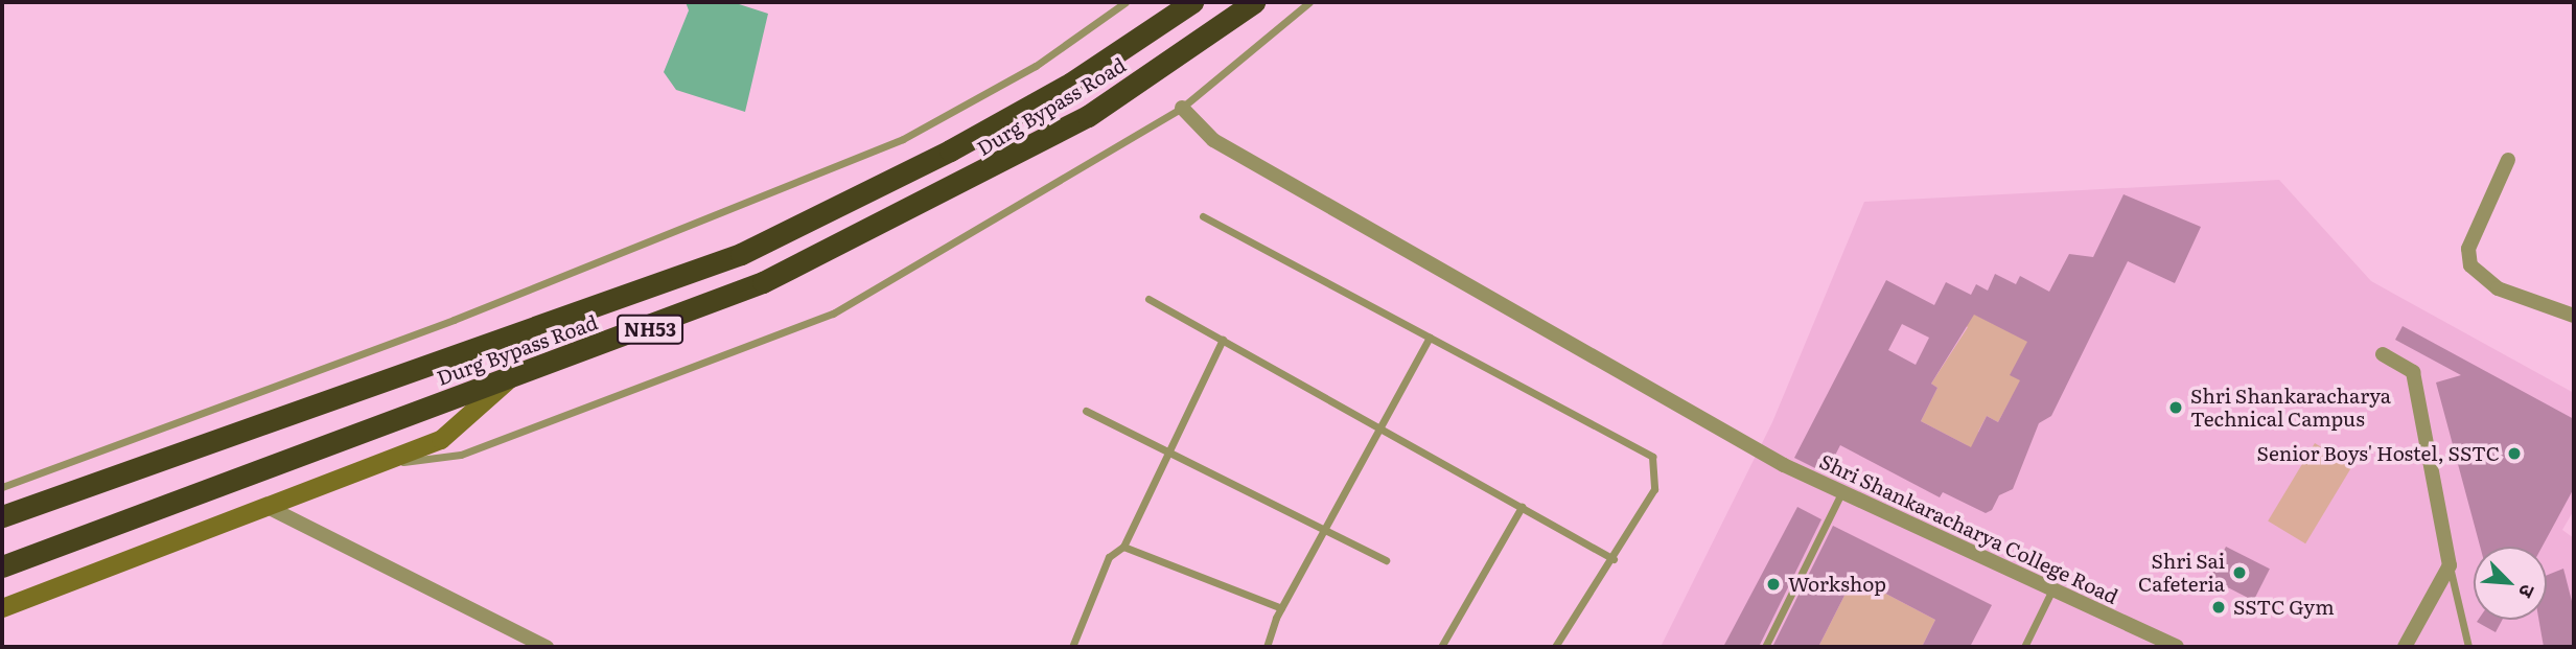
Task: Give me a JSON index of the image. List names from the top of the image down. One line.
{"streets":{"highway":["Durg Bypass Road","NH53"],"street":["Shri Shankaracharya College Road"]},"places":["Shri Shankaracharya Technical Campus","Senior Boys' Hostel, SSTC","Shri Sai Cafeteria","Workshop","SSTC Gym"],"north":"bottom right"}
